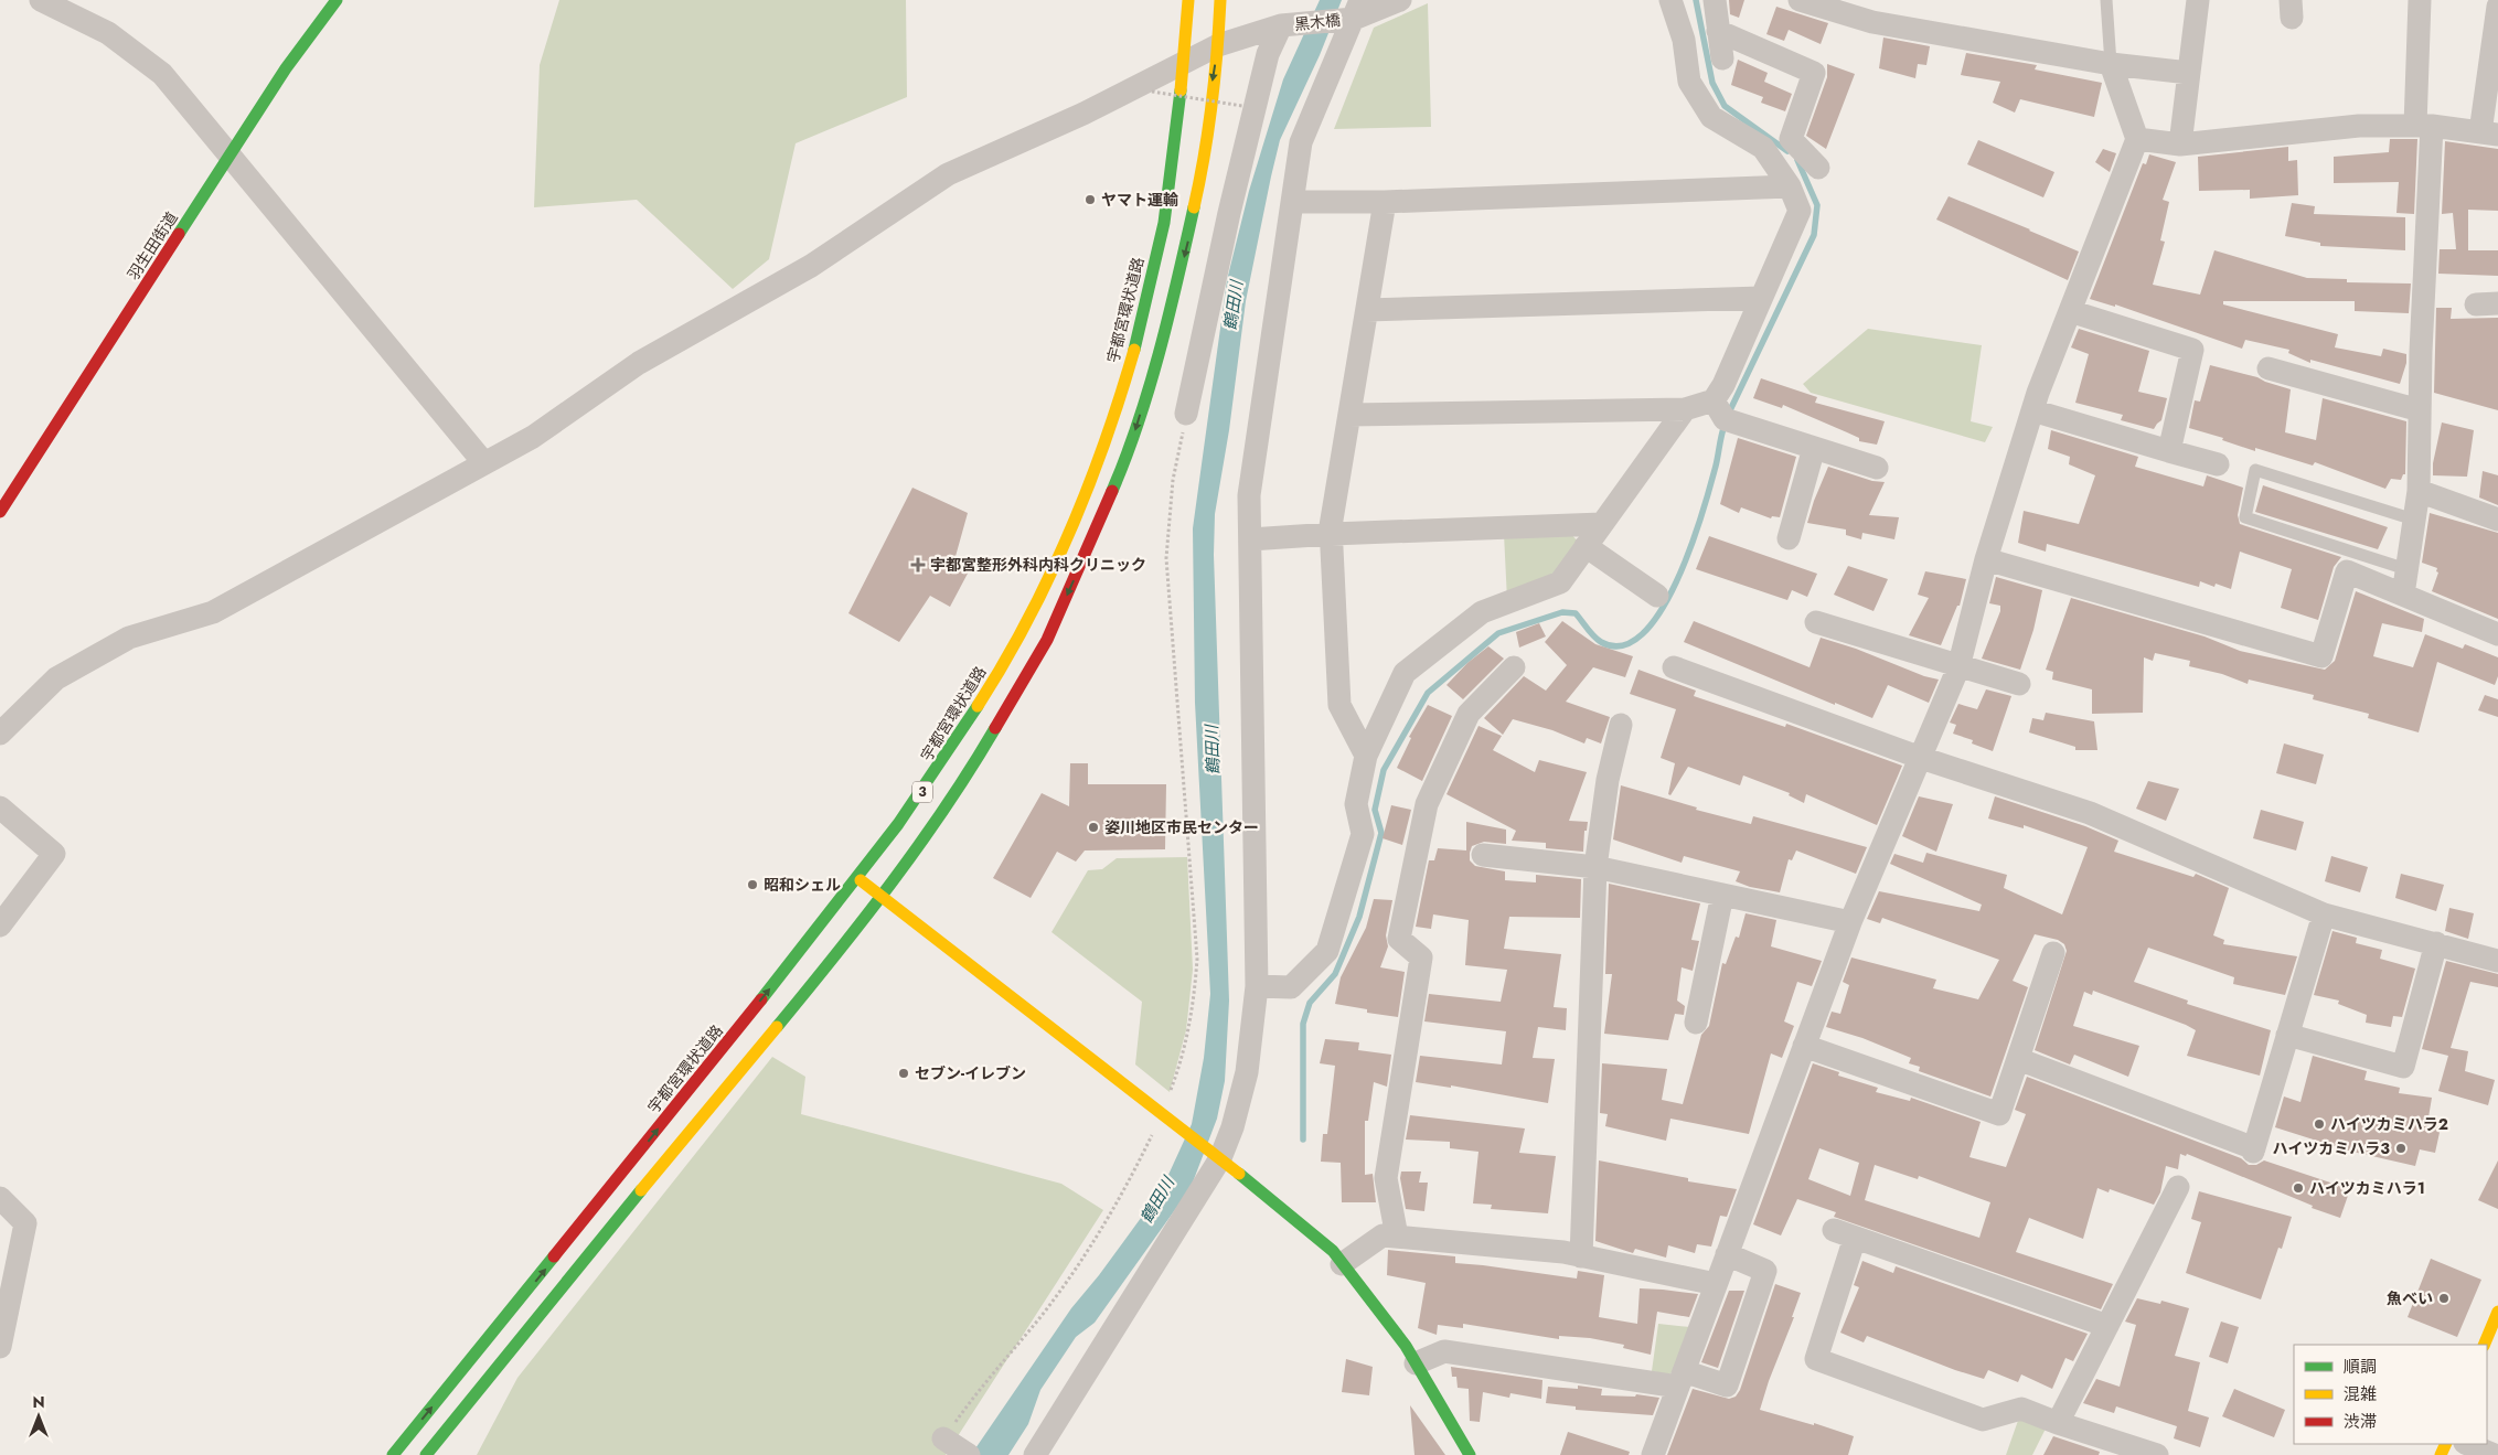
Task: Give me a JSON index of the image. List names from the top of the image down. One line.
{"streets":{"main road":["羽生田街道","宇都宮環状道路","3"],"street":["黒木橋"]},"crossings":[["黒木橋","宇都宮環状道路"],["黒木橋","3"]],"water":["鶴田川"],"places":{"other":["ヤマト運輸","姿川地区市民センター","昭和シェル","セブン-イレブン","ハイツカミハラ2","ハイツカミハラ3","ハイツカミハラ1","魚べい"],"health":["宇都宮整形外科内科クリニック"]},"legend":["順調","混雑","渋滞"],"north":"top"}
